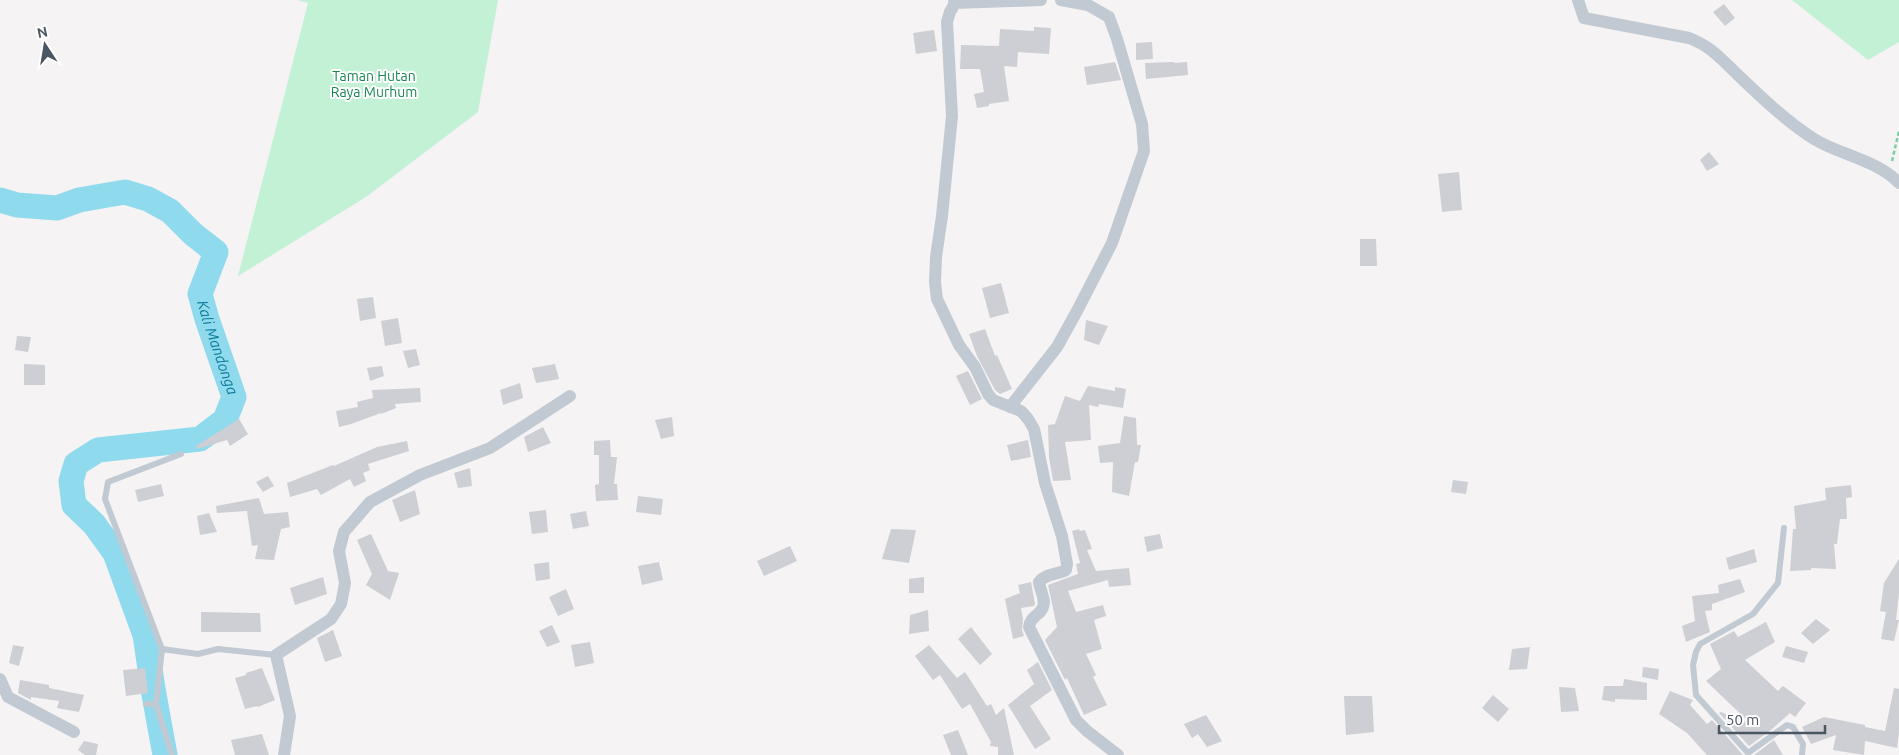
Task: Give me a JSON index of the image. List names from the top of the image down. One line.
{"water":["Kali Mandonga"],"parks":["Taman Hutan Raya Murhum"],"scale_bar":"50 m","north":"top"}
